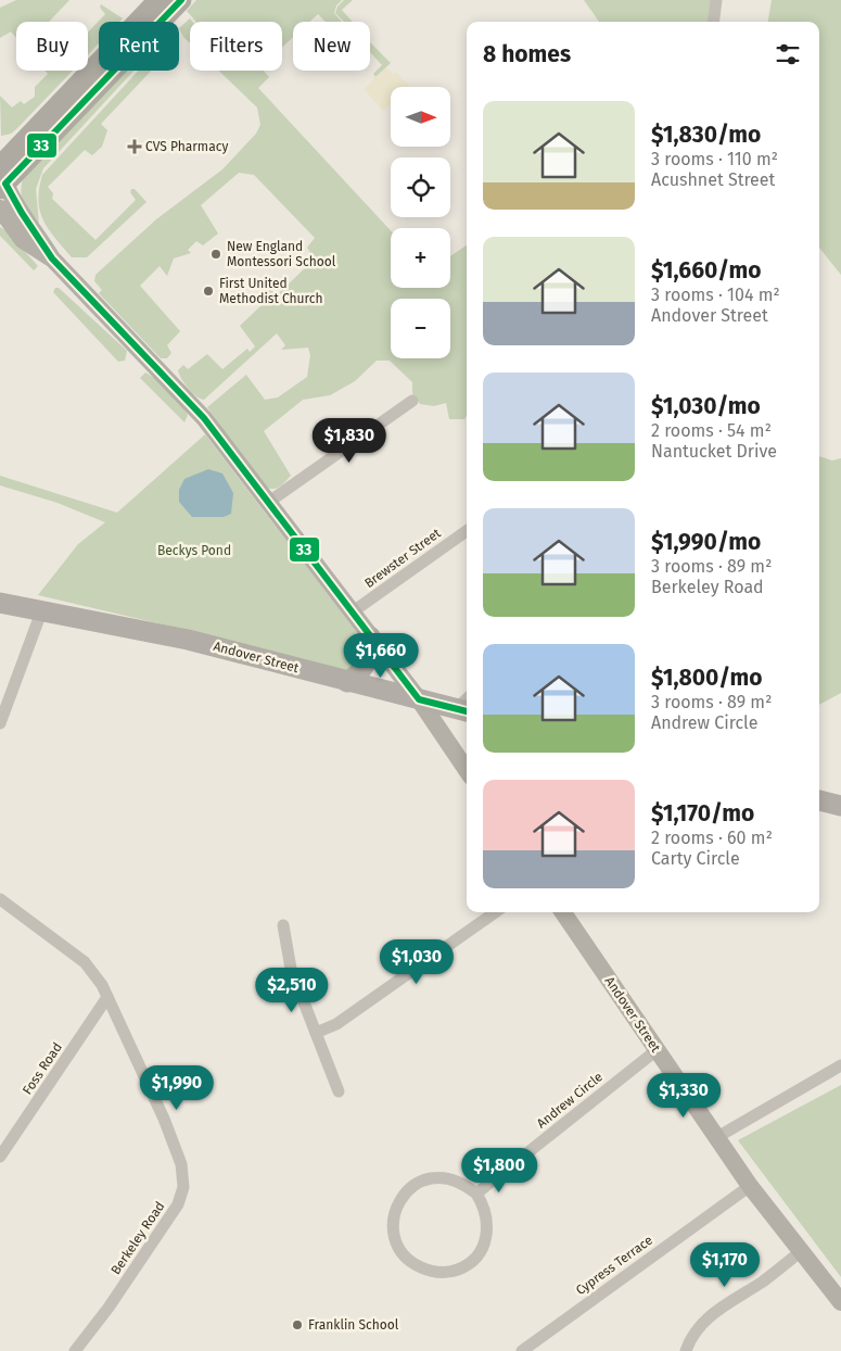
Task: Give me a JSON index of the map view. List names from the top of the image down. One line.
{"streets":{"main road":["Andover Street"],"street":["Brewster Street","Foss Road","Andrew Circle","Berkeley Road","Cypress Terrace"]},"crossings":[["Andover Street","Andrew Circle"],["Andover Street","Cypress Terrace"],["Foss Road","Berkeley Road"]],"parks":["Beckys Pond"],"places":{"health":["CVS Pharmacy"],"other":["New England Montessori School","First United Methodist Church","Franklin School"]},"lines":["transit line 33"],"north":"right","page":{"chip":["Buy","Rent","Filters","New"],"heading":"8 homes","map_buttons":["+","−"],"list":[{"name":"$1,830/mo","note":"3 rooms · 110 m² · Acushnet Street"},{"name":"$1,660/mo","note":"3 rooms · 104 m² · Andover Street"},{"name":"$1,030/mo","note":"2 rooms · 54 m² · Nantucket Drive"},{"name":"$1,990/mo","note":"3 rooms · 89 m² · Berkeley Road"},{"name":"$1,800/mo","note":"3 rooms · 89 m² · Andrew Circle"},{"name":"$1,170/mo","note":"2 rooms · 60 m² · Carty Circle"}],"price":["$1,830","$1,660","$1,030","$2,510","$1,990","$1,330","$1,800","$1,170"]}}
